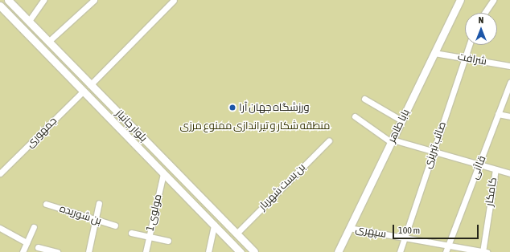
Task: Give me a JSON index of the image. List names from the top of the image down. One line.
{"streets":{"main road":["بلوار جانباز","بابا طاهر"],"street":["شرافت","جمهوری","صائب تبریزی","قاآنی","بن بست شهریار","کامکار","مولوی 1","بن شوریده","سپهری"]},"crossings":[["شرافت","بابا طاهر"],["شرافت","صائب تبریزی"],["بلوار جانباز","جمهوری"],["بلوار جانباز","بن بست شهریار"],["بلوار جانباز","مولوی 1"],["بابا طاهر","سپهری"],["صائب تبریزی","سپهری"],["قاآنی","سپهری"],["کامکار","سپهری"]],"parks":["منطقه شکار و تیراندازی ممنوع مرزی"],"places":["ورزشگاه جهان آرا"],"scale_bar":"100 m","north":"top"}
